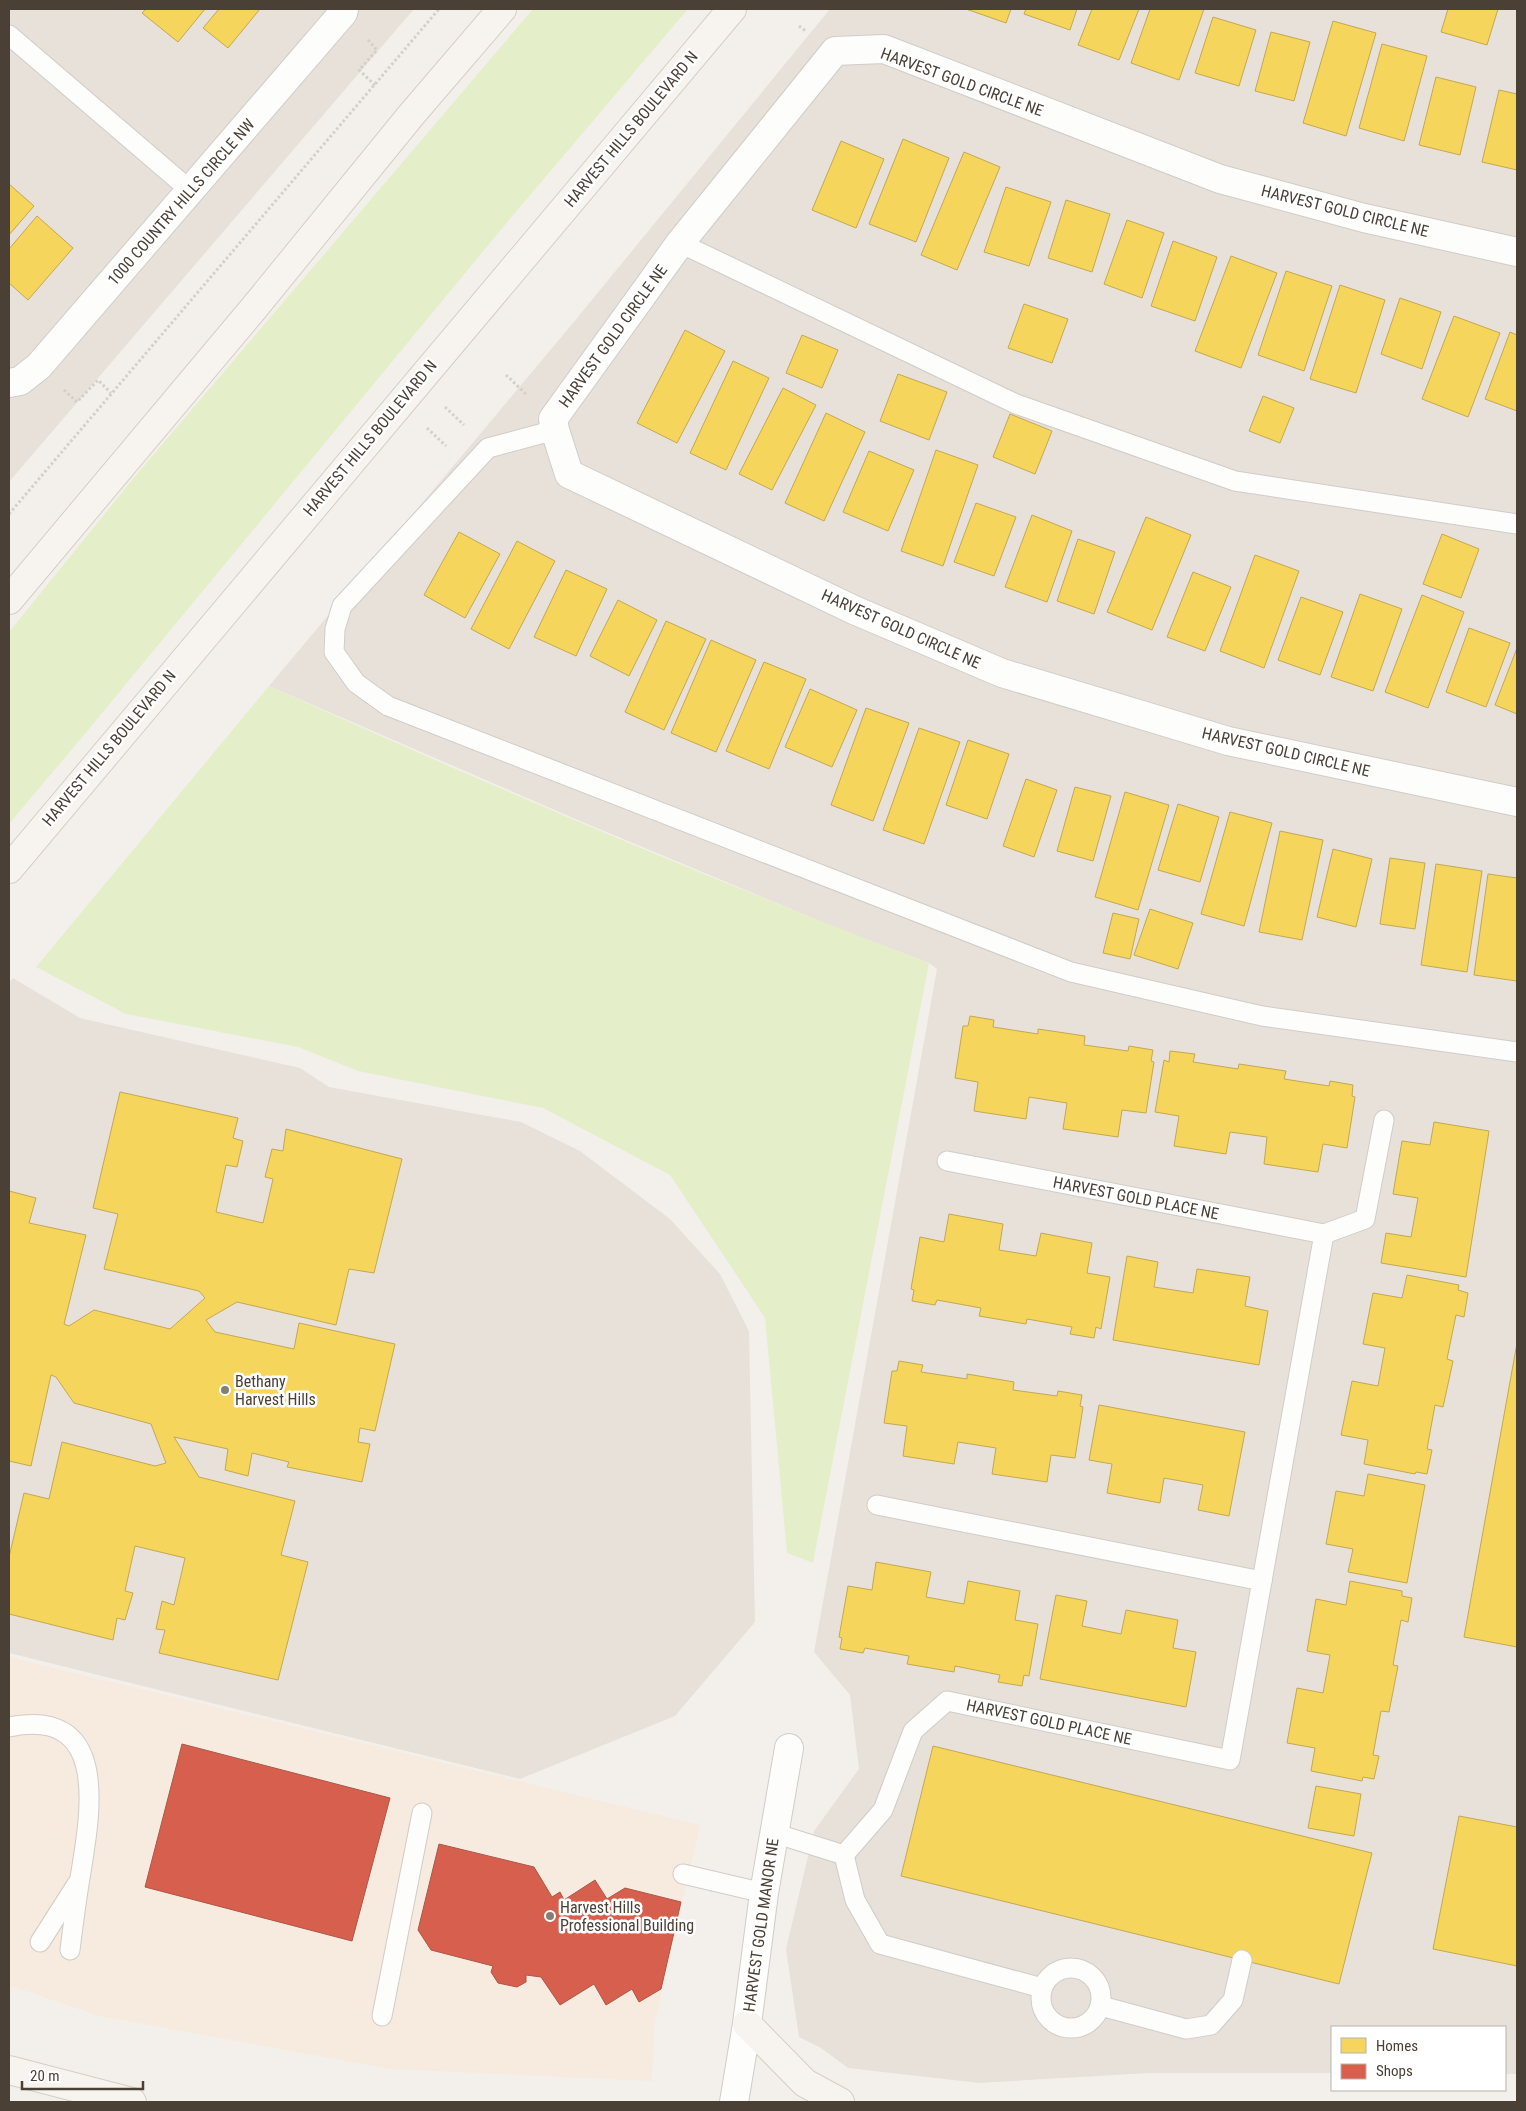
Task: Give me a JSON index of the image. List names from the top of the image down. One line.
{"streets":{"main road":["HARVEST HILLS BOULEVARD N"],"street":["HARVEST GOLD CIRCLE NE","1000 COUNTRY HILLS CIRCLE NW","HARVEST GOLD MANOR NE"],"lane":["HARVEST GOLD PLACE NE"]},"places":["Bethany Harvest Hills","Harvest Hills Professional Building"],"legend":["Homes","Shops"],"scale_bar":"20 m"}
